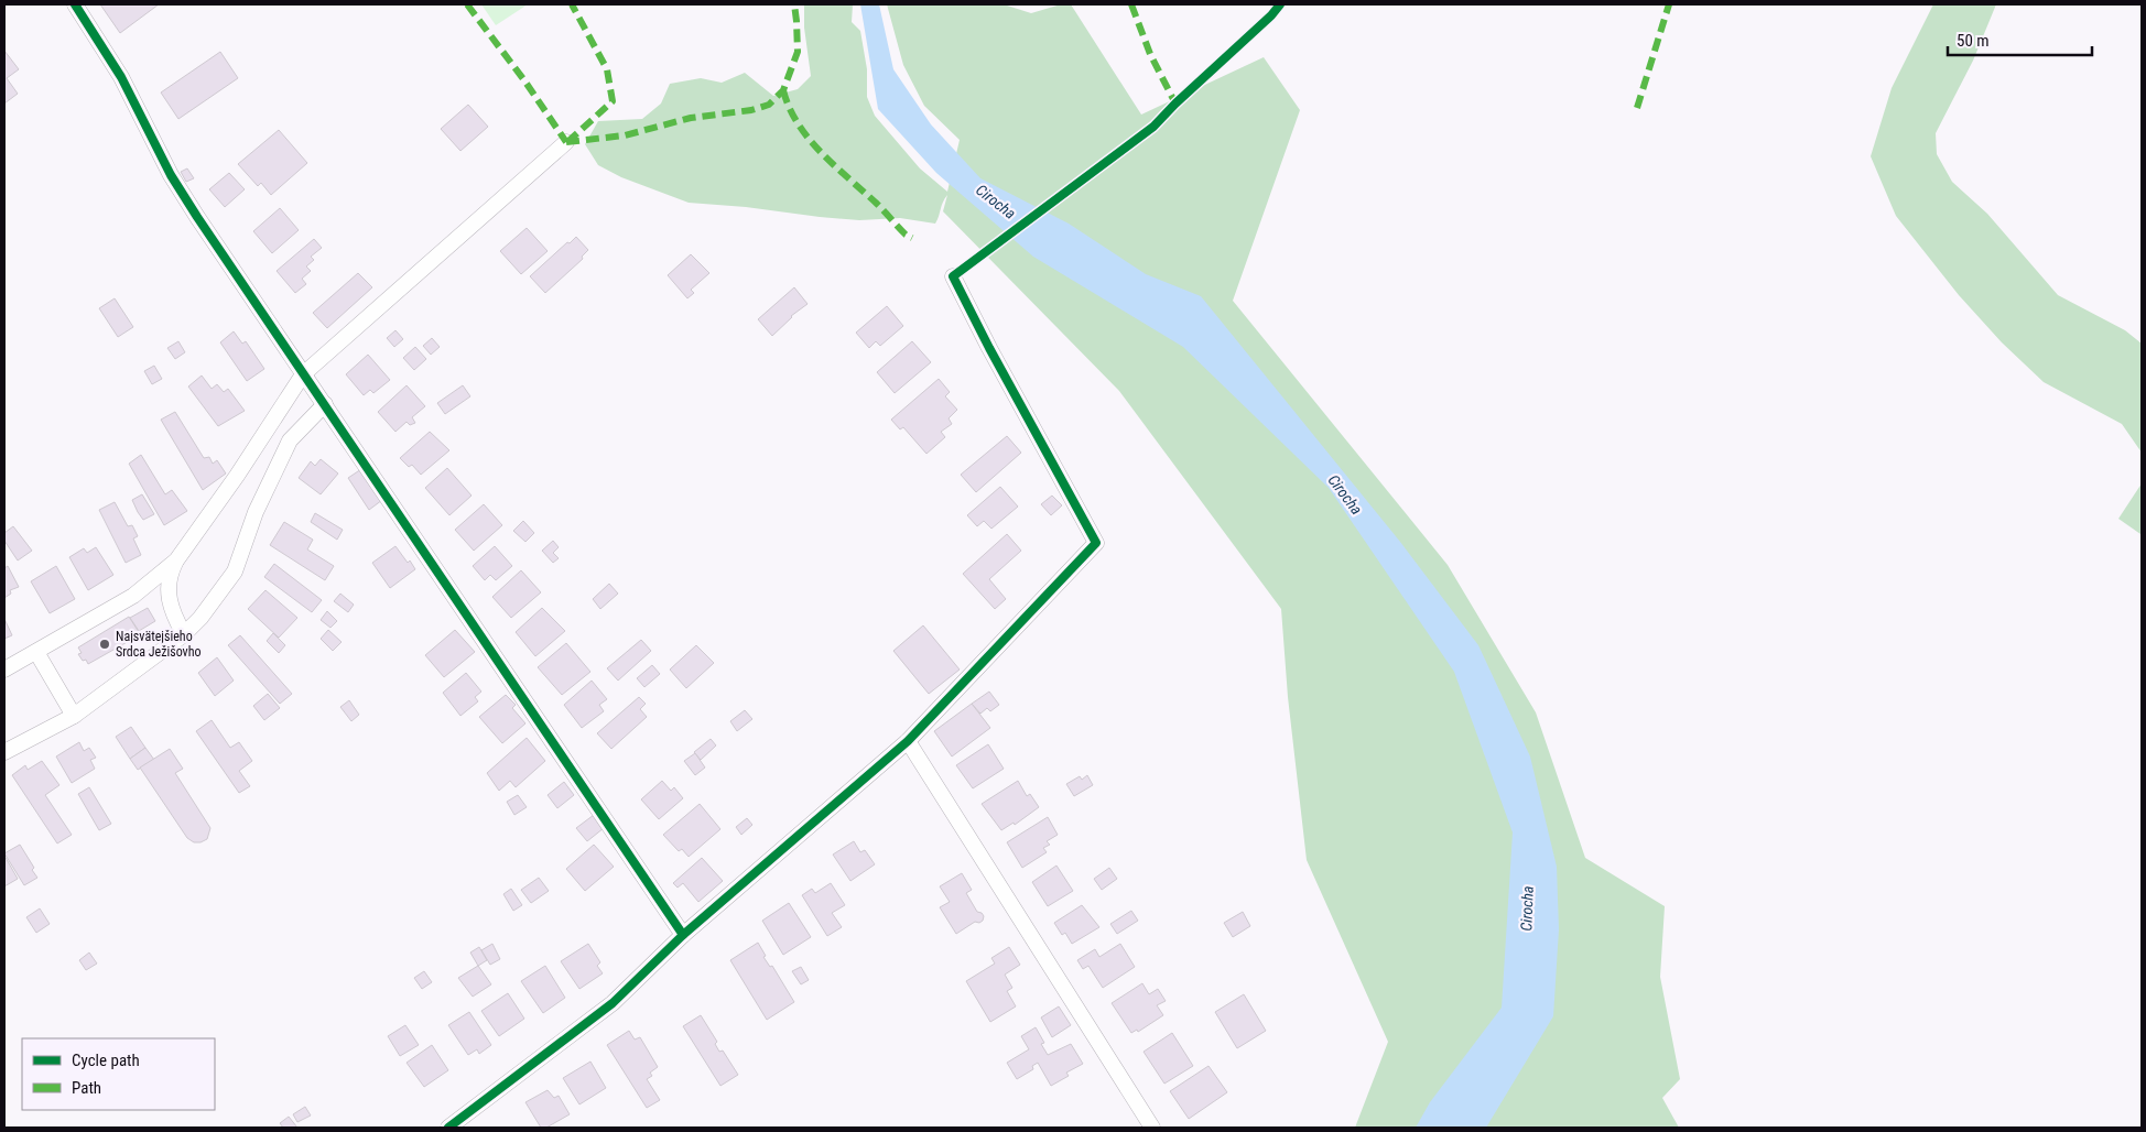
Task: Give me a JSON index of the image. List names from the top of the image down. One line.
{"water":["Cirocha"],"places":["Najsvätejšieho Srdca Ježišovho"],"legend":["Cycle path","Path"],"scale_bar":"50 m"}
